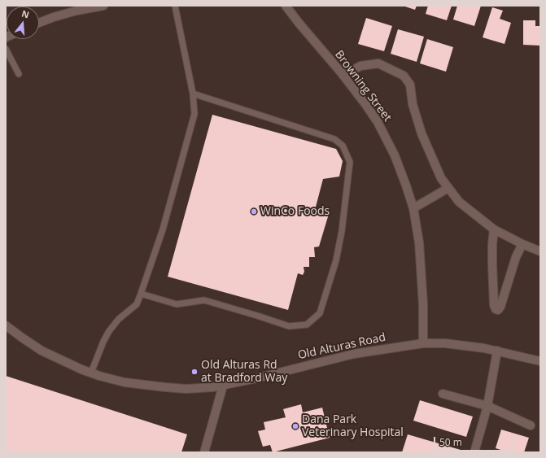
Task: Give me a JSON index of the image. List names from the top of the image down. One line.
{"streets":{"street":["Browning Street","Old Alturas Road"]},"crossings":[["Browning Street","Old Alturas Road"]],"places":["WinCo Foods","Old Alturas Rd at Bradford Way","Dana Park Veterinary Hospital"],"scale_bar":"50 m","north":"top"}
